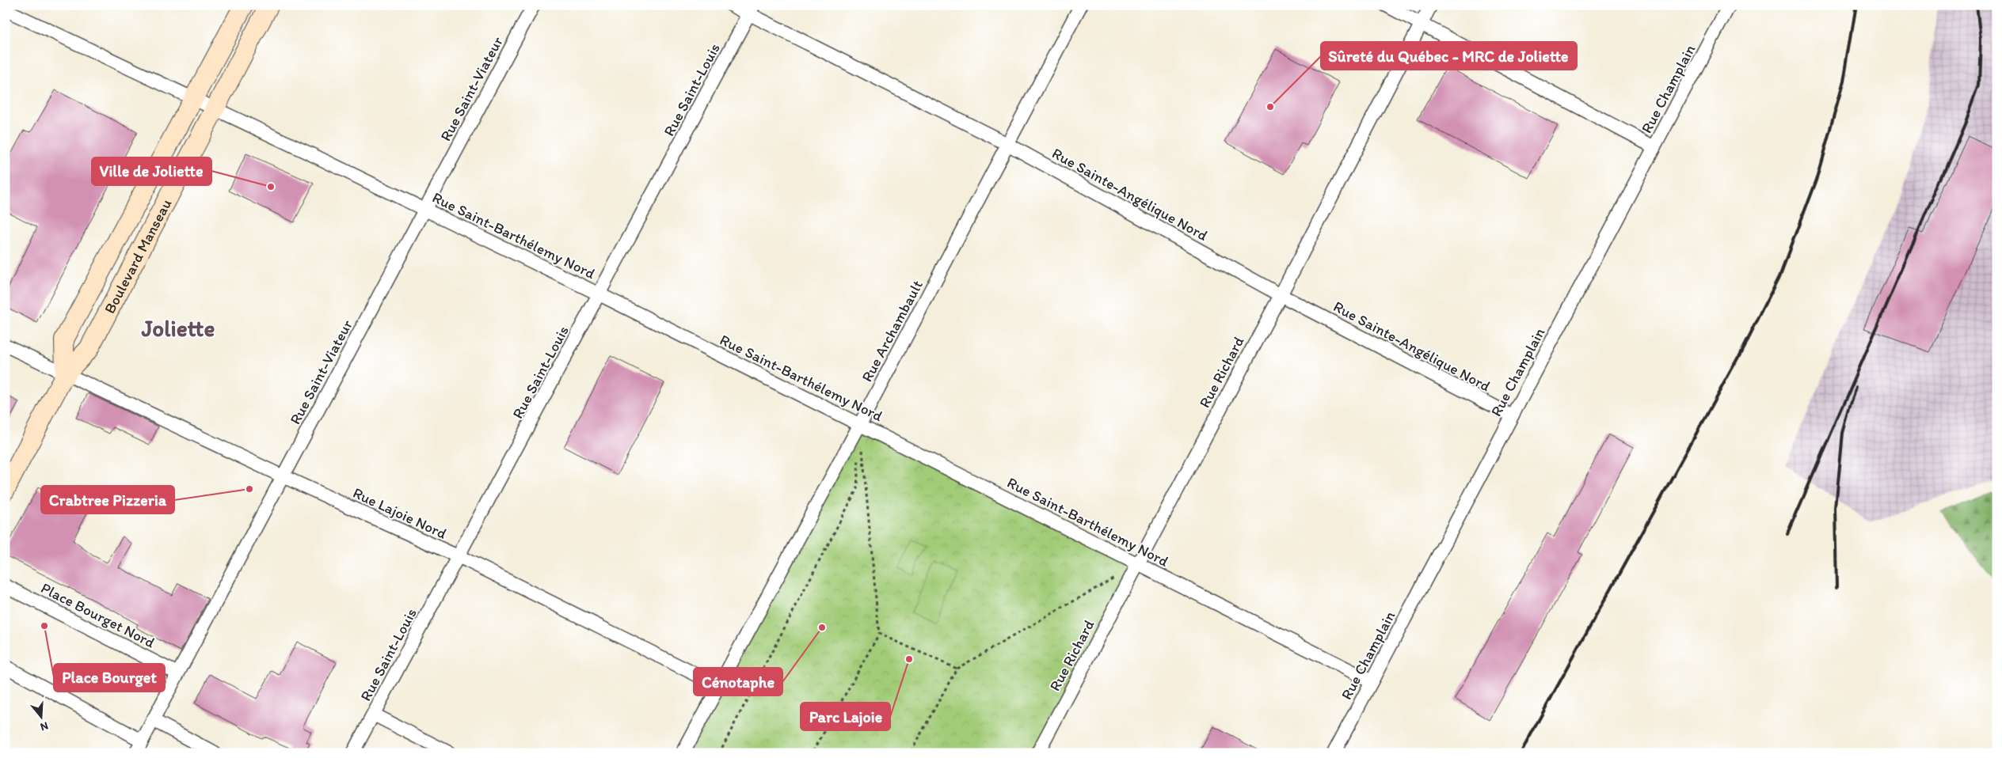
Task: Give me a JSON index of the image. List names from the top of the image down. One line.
{"streets":{"main road":["Boulevard Manseau"],"street":["Rue Saint-Viateur","Rue Champlain","Rue Saint-Louis","Rue Sainte-Angélique Nord","Rue Saint-Barthélemy Nord","Rue Archambault","Rue Richard","Rue Lajoie Nord","Place Bourget Nord"]},"crossings":[["Rue Saint-Viateur","Rue Saint-Barthélemy Nord"],["Rue Saint-Viateur","Rue Lajoie Nord"],["Rue Saint-Viateur","Place Bourget Nord"],["Rue Champlain","Rue Sainte-Angélique Nord"],["Rue Champlain","Rue Saint-Barthélemy Nord"],["Rue Saint-Louis","Rue Sainte-Angélique Nord"],["Rue Saint-Louis","Rue Saint-Barthélemy Nord"],["Rue Saint-Louis","Rue Lajoie Nord"],["Rue Sainte-Angélique Nord","Rue Archambault"],["Rue Sainte-Angélique Nord","Rue Richard"],["Rue Saint-Barthélemy Nord","Boulevard Manseau"],["Rue Saint-Barthélemy Nord","Rue Archambault"],["Rue Saint-Barthélemy Nord","Rue Richard"],["Boulevard Manseau","Rue Lajoie Nord"],["Rue Archambault","Rue Lajoie Nord"]],"districts":["Joliette"],"places":["Sûreté du Québec - MRC de Joliette","Ville de Joliette","Crabtree Pizzeria","Place Bourget","Cénotaphe","Parc Lajoie"],"north":"bottom"}
